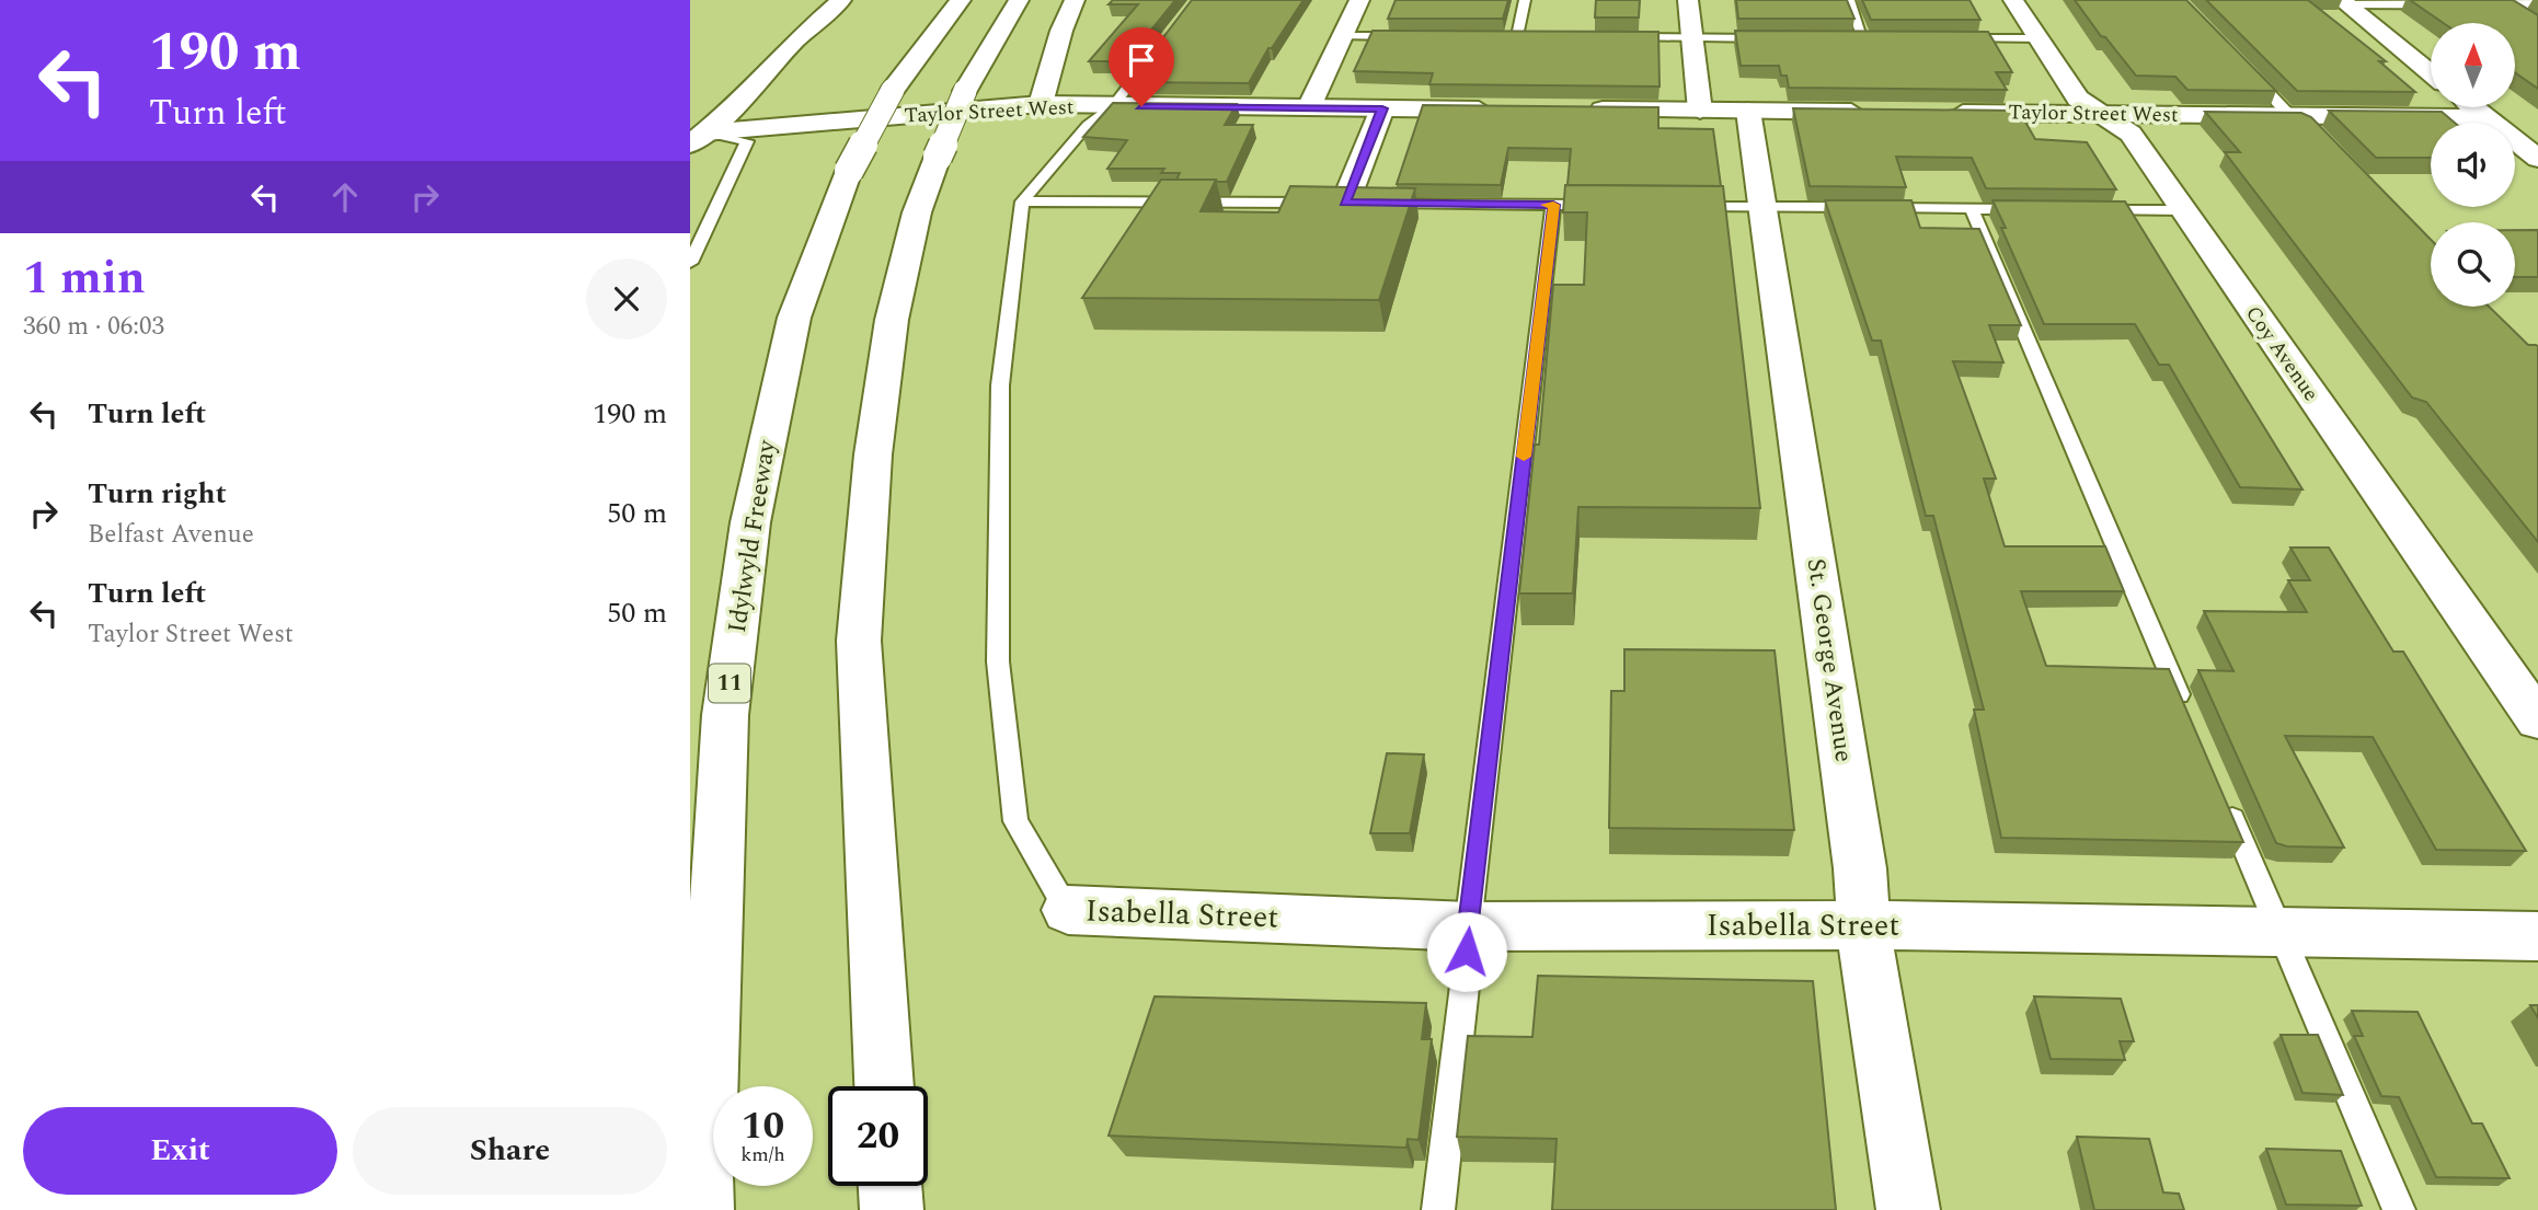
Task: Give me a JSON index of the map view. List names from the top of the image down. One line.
{"streets":{"main road":["Taylor Street West","Coy Avenue","Idylwyld Freeway","St. George Avenue","11","Isabella Street"]},"crossings":[["Taylor Street West","Coy Avenue"],["St. George Avenue","Isabella Street"]],"north":"top","page":{"turn":["190 m","Turn left"],"heading":["1 min","360 m · 06:03"],"list":[{"name":"Turn left","value":"190 m"},{"name":"Turn right","note":"Belfast Avenue","value":"50 m"},{"name":"Turn left","note":"Taylor Street West","value":"50 m"}],"speed":"10 km/h","limit":"20","buttons":["Exit","Share"]}}
